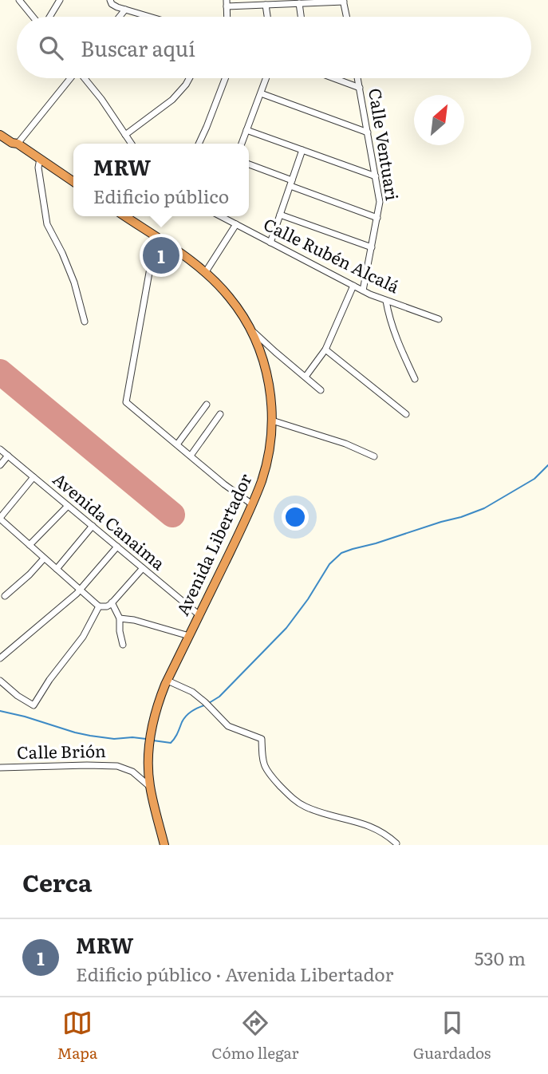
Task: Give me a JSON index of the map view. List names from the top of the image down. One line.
{"streets":{"highway":["Avenida Libertador"],"street":["Calle Ventuari","Calle Rubén Alcalá","Avenida Canaima","Calle Brión"]},"crossings":[["Calle Ventuari","Calle Rubén Alcalá"],["Avenida Canaima","Avenida Libertador"],["Avenida Libertador","Calle Brión"]],"north":"top right","page":{"search":"Buscar aquí","popup":["MRW","Edificio público"],"pins":"1","heading":"Cerca","list":[{"mark":"1","name":"MRW","note":"Edificio público · Avenida Libertador","value":"530 m"}],"nav":["Mapa","Cómo llegar","Guardados"]}}
